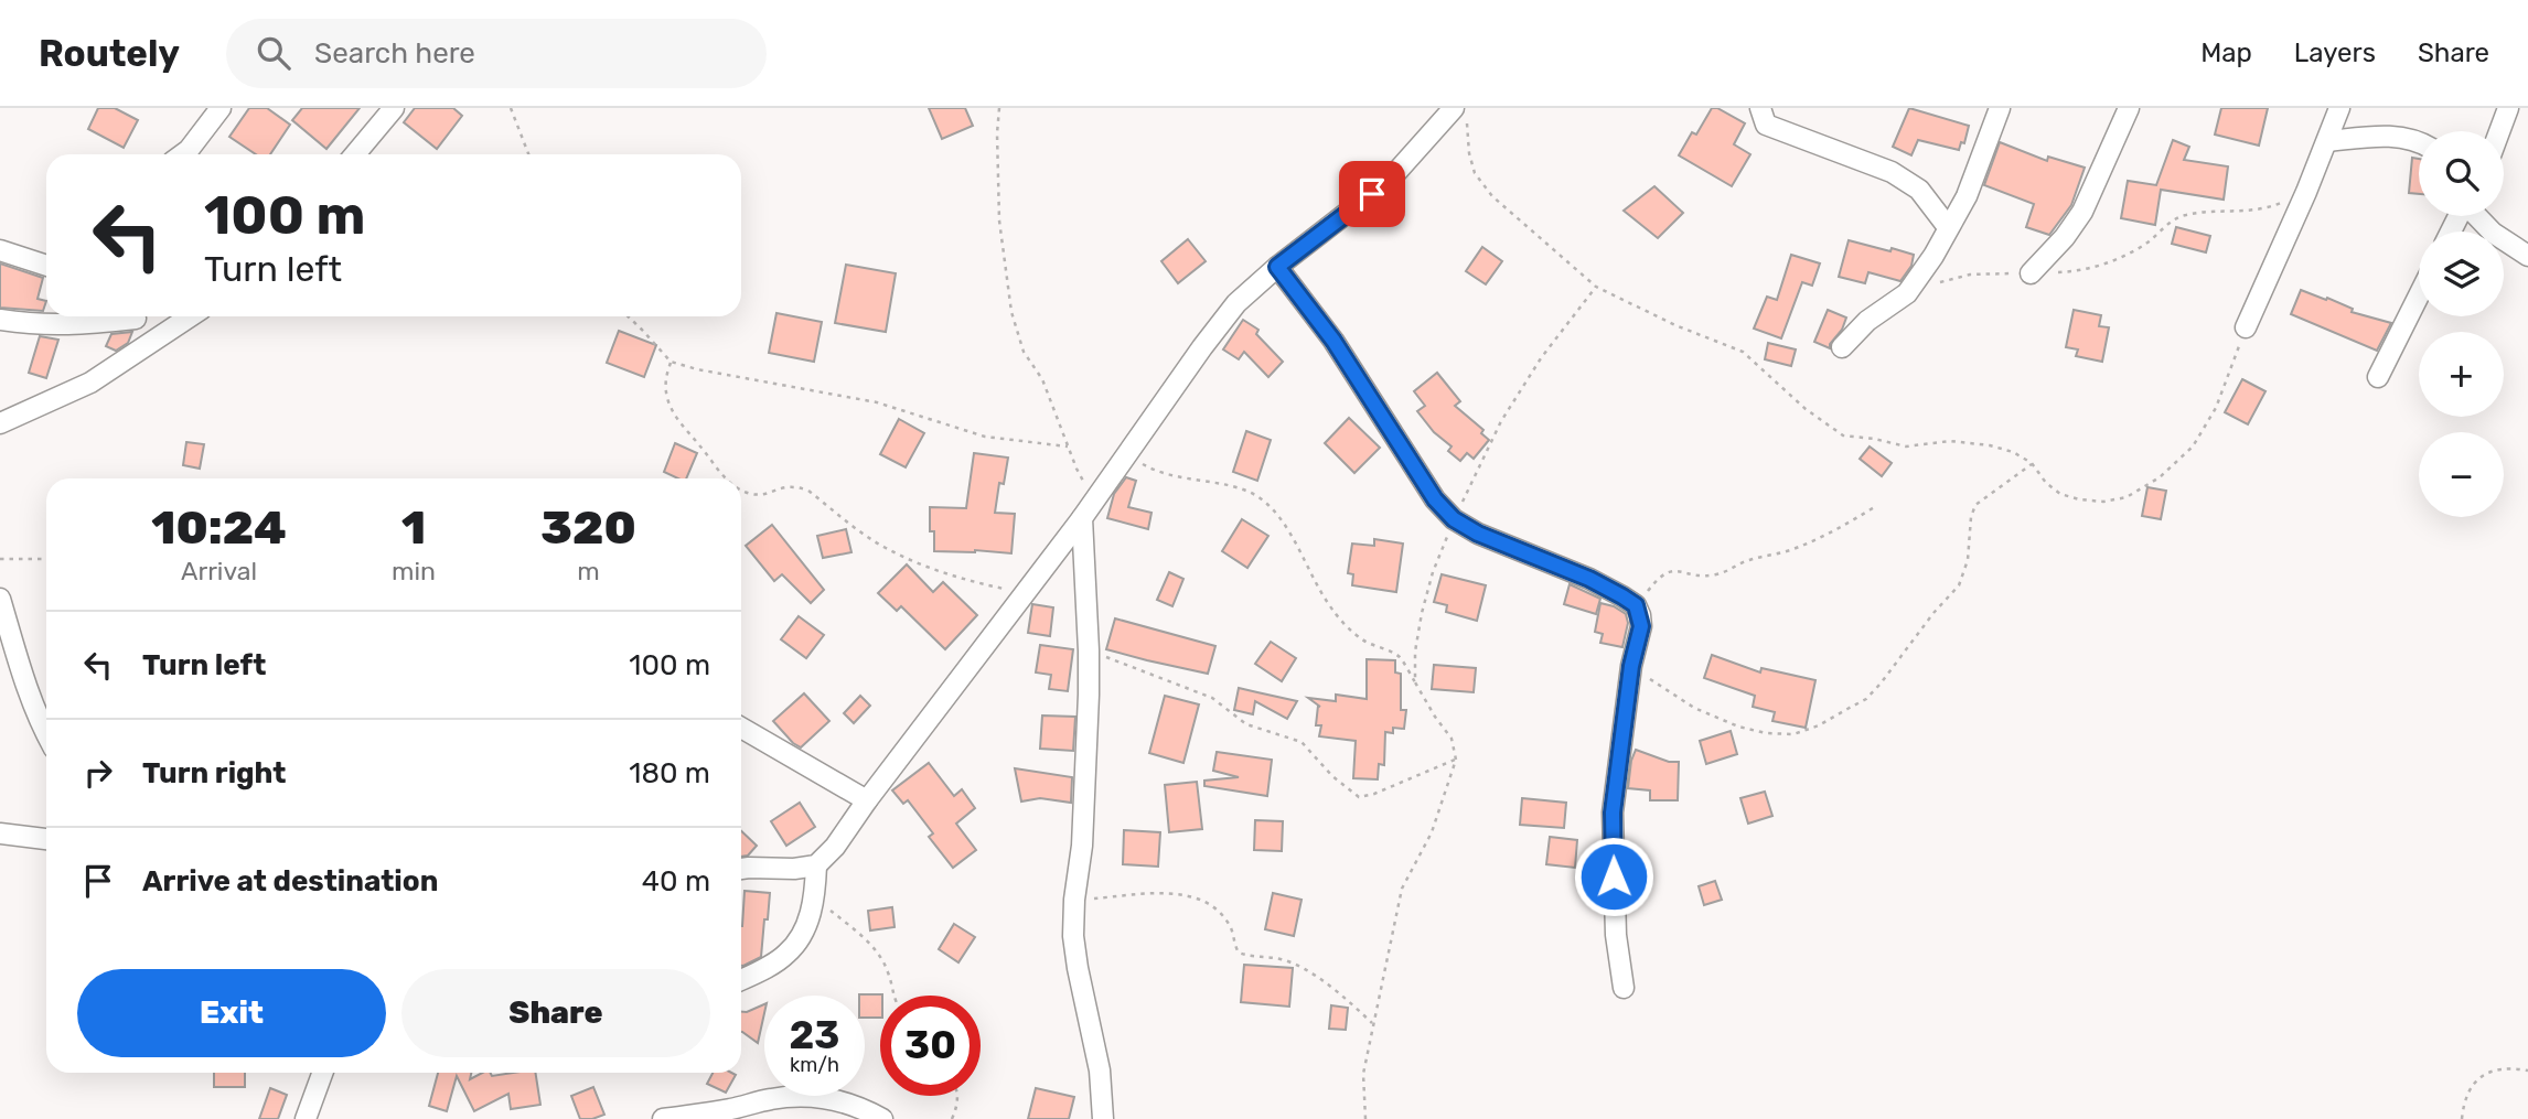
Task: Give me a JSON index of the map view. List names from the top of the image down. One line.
{"page":{"header":"Routely","search":"Search here","nav":["Map","Layers","Share"],"map_buttons":["+","−"],"turn":["100 m","Turn left"],"eta":["10:24","Arrival","1","min","320","m"],"list":[{"name":"Turn left","value":"100 m"},{"name":"Turn right","value":"180 m"},{"name":"Arrive at destination","value":"40 m"}],"buttons":["Exit","Share"],"speed":"23 km/h","limit":"30"}}
